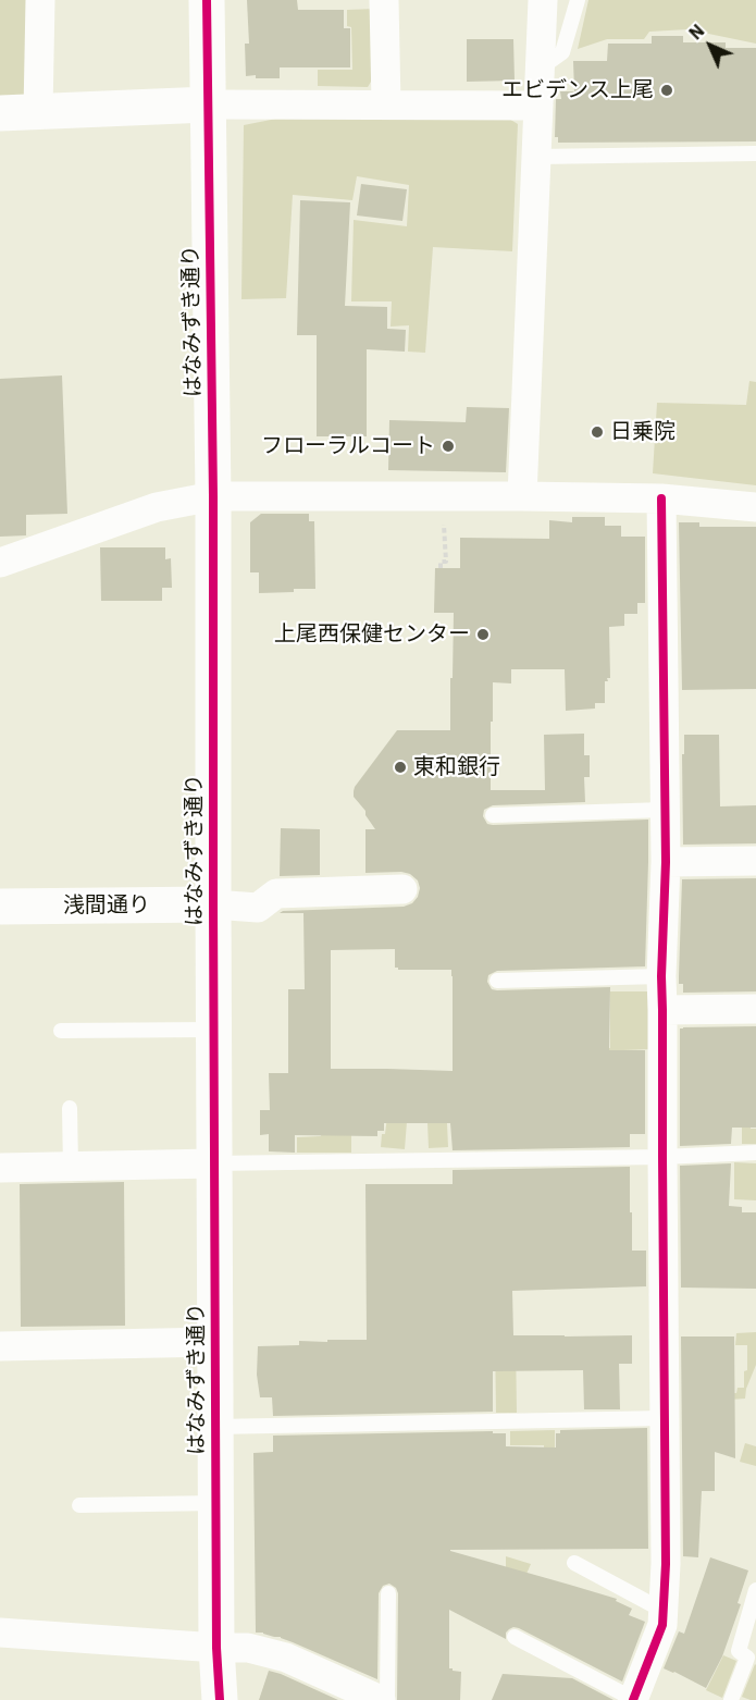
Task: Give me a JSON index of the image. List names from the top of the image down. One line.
{"streets":{"street":["はなみずき通り","浅間通り"]},"crossings":[["はなみずき通り","浅間通り"]],"places":["エビデンス上尾","日乗院","フローラルコート","上尾西保健センター","東和銀行"],"north":"top left"}
